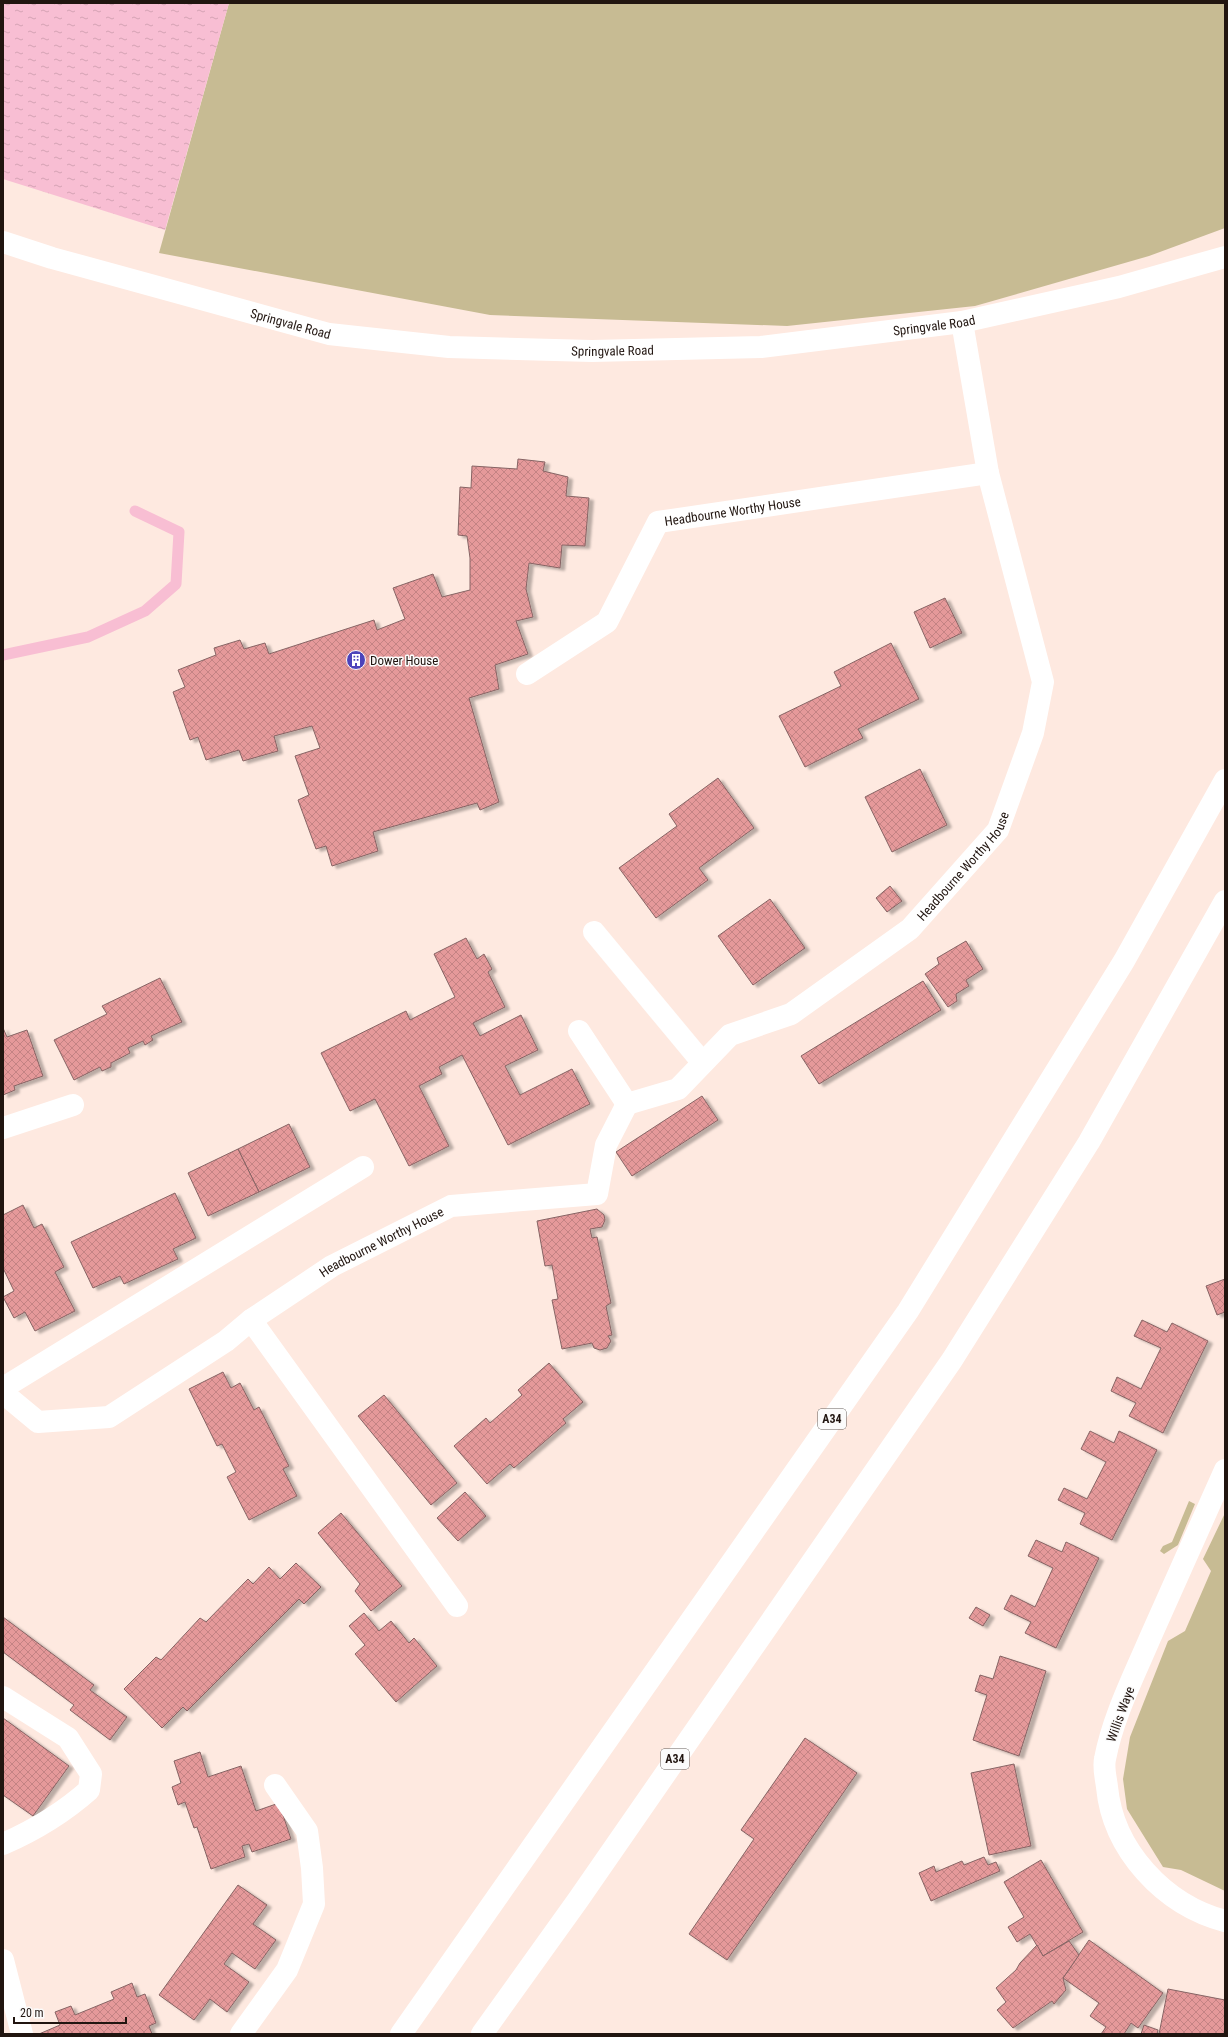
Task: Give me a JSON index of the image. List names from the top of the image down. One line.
{"streets":{"main road":["Springvale Road","Headbourne Worthy House","A34","Willis Waye"]},"crossings":[["Springvale Road","Headbourne Worthy House"]],"places":{"building":["Dower House"]},"scale_bar":"20 m"}
